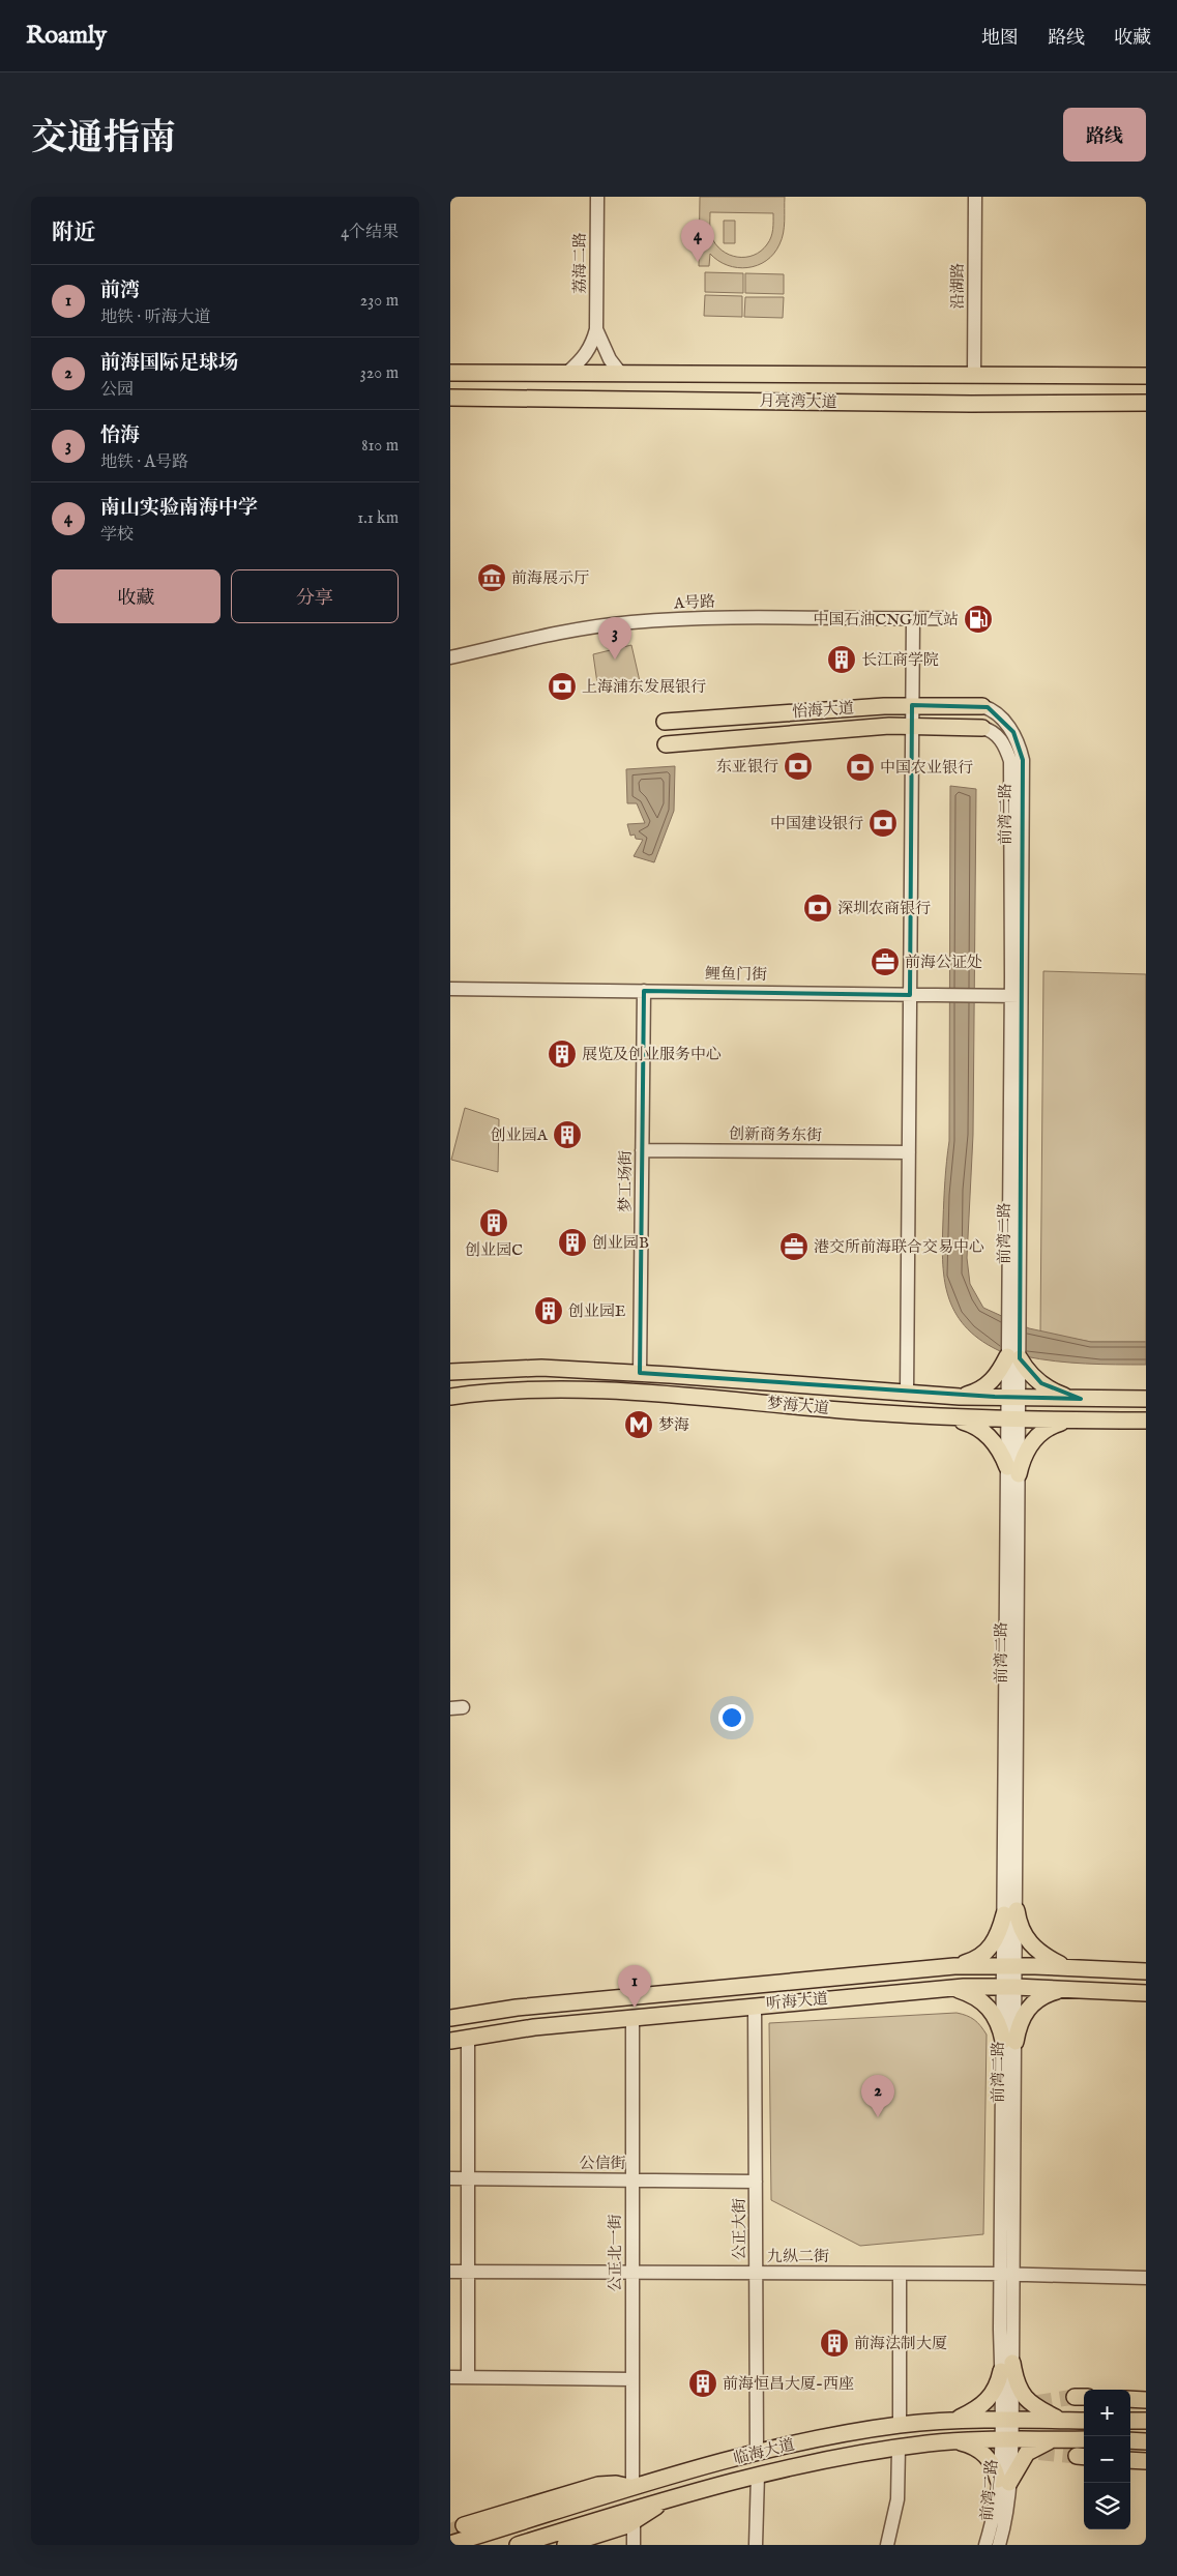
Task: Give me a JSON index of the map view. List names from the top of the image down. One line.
{"streets":{"main road":["月亮湾大道","怡海大道","梦海大道","听海大道","临海大道"],"street":["荔海二路","沿湖路","A号路","前湾二路","鲤鱼门街","创新商务东街","梦工场街","公信街","公正大街","公正北一街","九纵二街"]},"crossings":[["荔海二路","月亮湾大道"],["沿湖路","月亮湾大道"],["前湾二路","鲤鱼门街"],["前湾二路","梦海大道"],["前湾二路","听海大道"],["前湾二路","九纵二街"],["前湾二路","临海大道"],["鲤鱼门街","梦工场街"],["创新商务东街","梦工场街"],["梦工场街","梦海大道"],["听海大道","公正大街"],["听海大道","公正北一街"],["公信街","公正大街"],["公信街","公正北一街"],["公正大街","九纵二街"],["公正大街","临海大道"],["公正北一街","九纵二街"],["公正北一街","临海大道"]],"places":{"museum":["前海展示厅"],"fuel station":["中国石油CNG加气站"],"building":["长江商学院","展览及创业服务中心","创业园A","创业园C","创业园B","创业园E","前海法制大厦","前海恒昌大厦-西座"],"bank":["上海浦东发展银行","东亚银行","中国农业银行","中国建设银行","深圳农商银行"],"office":["前海公证处","港交所前海联合交易中心"],"metro station":["梦海"]},"page":{"header":"Roamly","nav":["地图","路线","收藏"],"title":"交通指南","buttons":["路线",["收藏","分享"]],"heading":["附近","4个结果"],"pins":["4","3","1","2"],"list":[{"mark":"1","name":"前湾","note":"地铁 · 听海大道","value":"230 m"},{"mark":"2","name":"前海国际足球场","note":"公园","value":"320 m"},{"mark":"3","name":"怡海","note":"地铁 · A号路","value":"810 m"},{"mark":"4","name":"南山实验南海中学","note":"学校","value":"1.1 km"}],"map_buttons":["+","−"]}}
